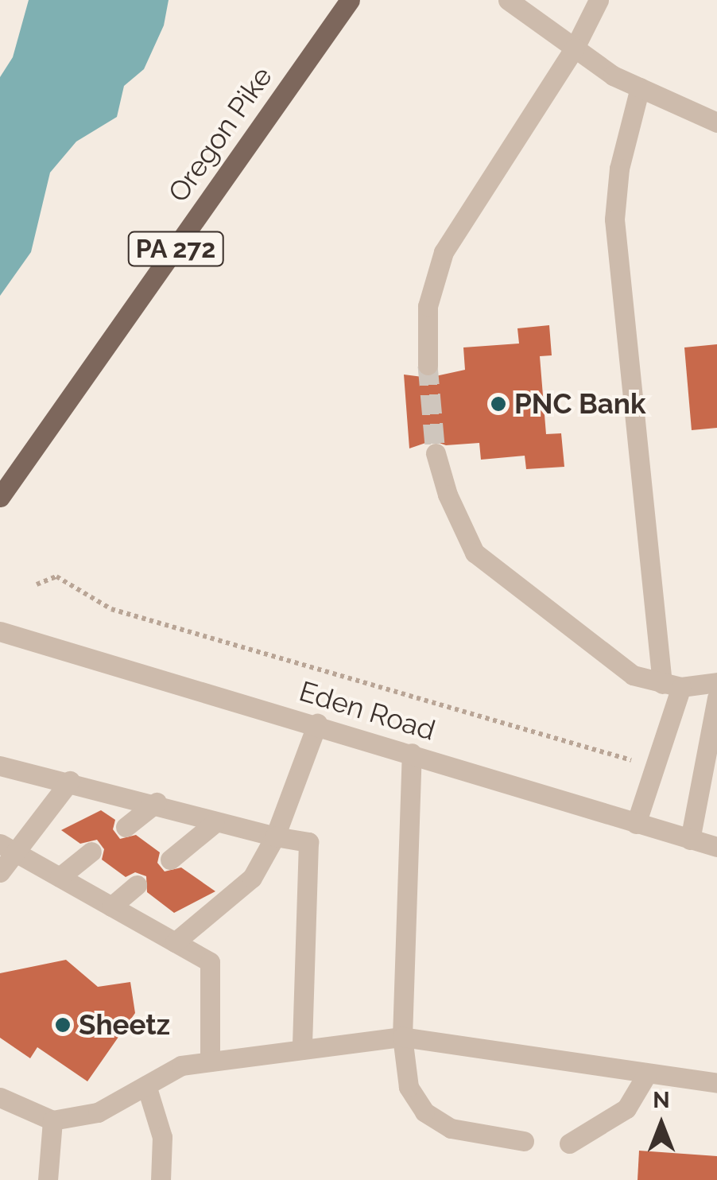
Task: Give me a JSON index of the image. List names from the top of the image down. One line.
{"streets":{"main road":["Oregon Pike","PA 272"],"street":["Eden Road"]},"places":["PNC Bank","Sheetz"],"north":"top"}
